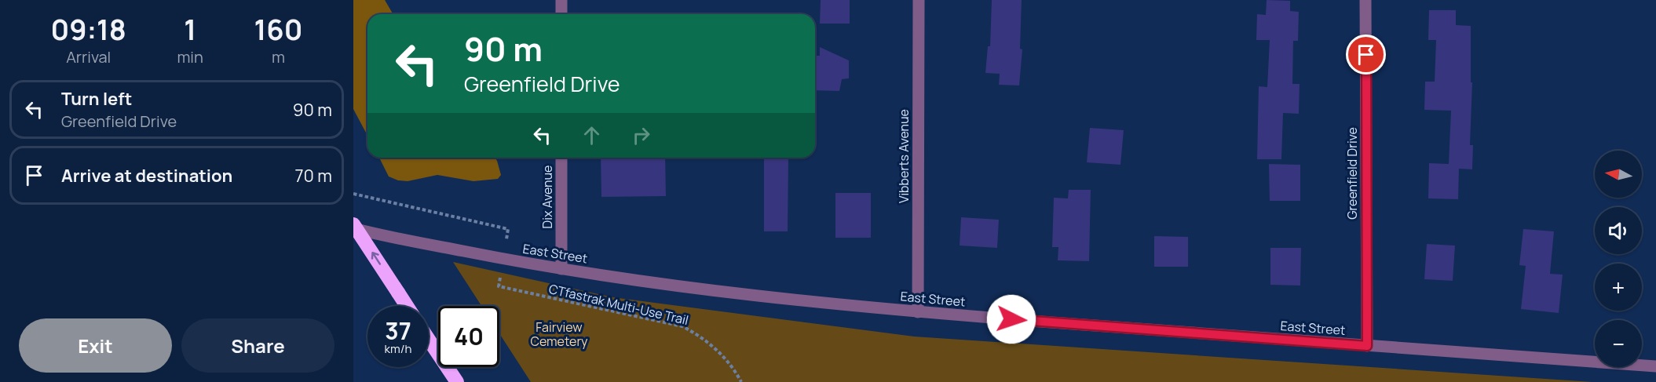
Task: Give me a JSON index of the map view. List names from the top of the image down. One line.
{"streets":{"street":["Vibberts Avenue","Greenfield Drive","Dix Avenue","East Street"],"path":["CTfastrak Multi-Use Trail"]},"crossings":[["Vibberts Avenue","East Street"],["Greenfield Drive","East Street"],["Dix Avenue","East Street"]],"parks":["Fairview Cemetery"],"north":"left","page":{"eta":["09:18","Arrival","1","min","160","m"],"turn":["90 m","Greenfield Drive"],"list":[{"name":"Turn left","note":"Greenfield Drive","value":"90 m"},{"name":"Arrive at destination","value":"70 m"}],"map_buttons":["+","−"],"speed":"37 km/h","limit":"40","buttons":["Exit","Share"]}}
